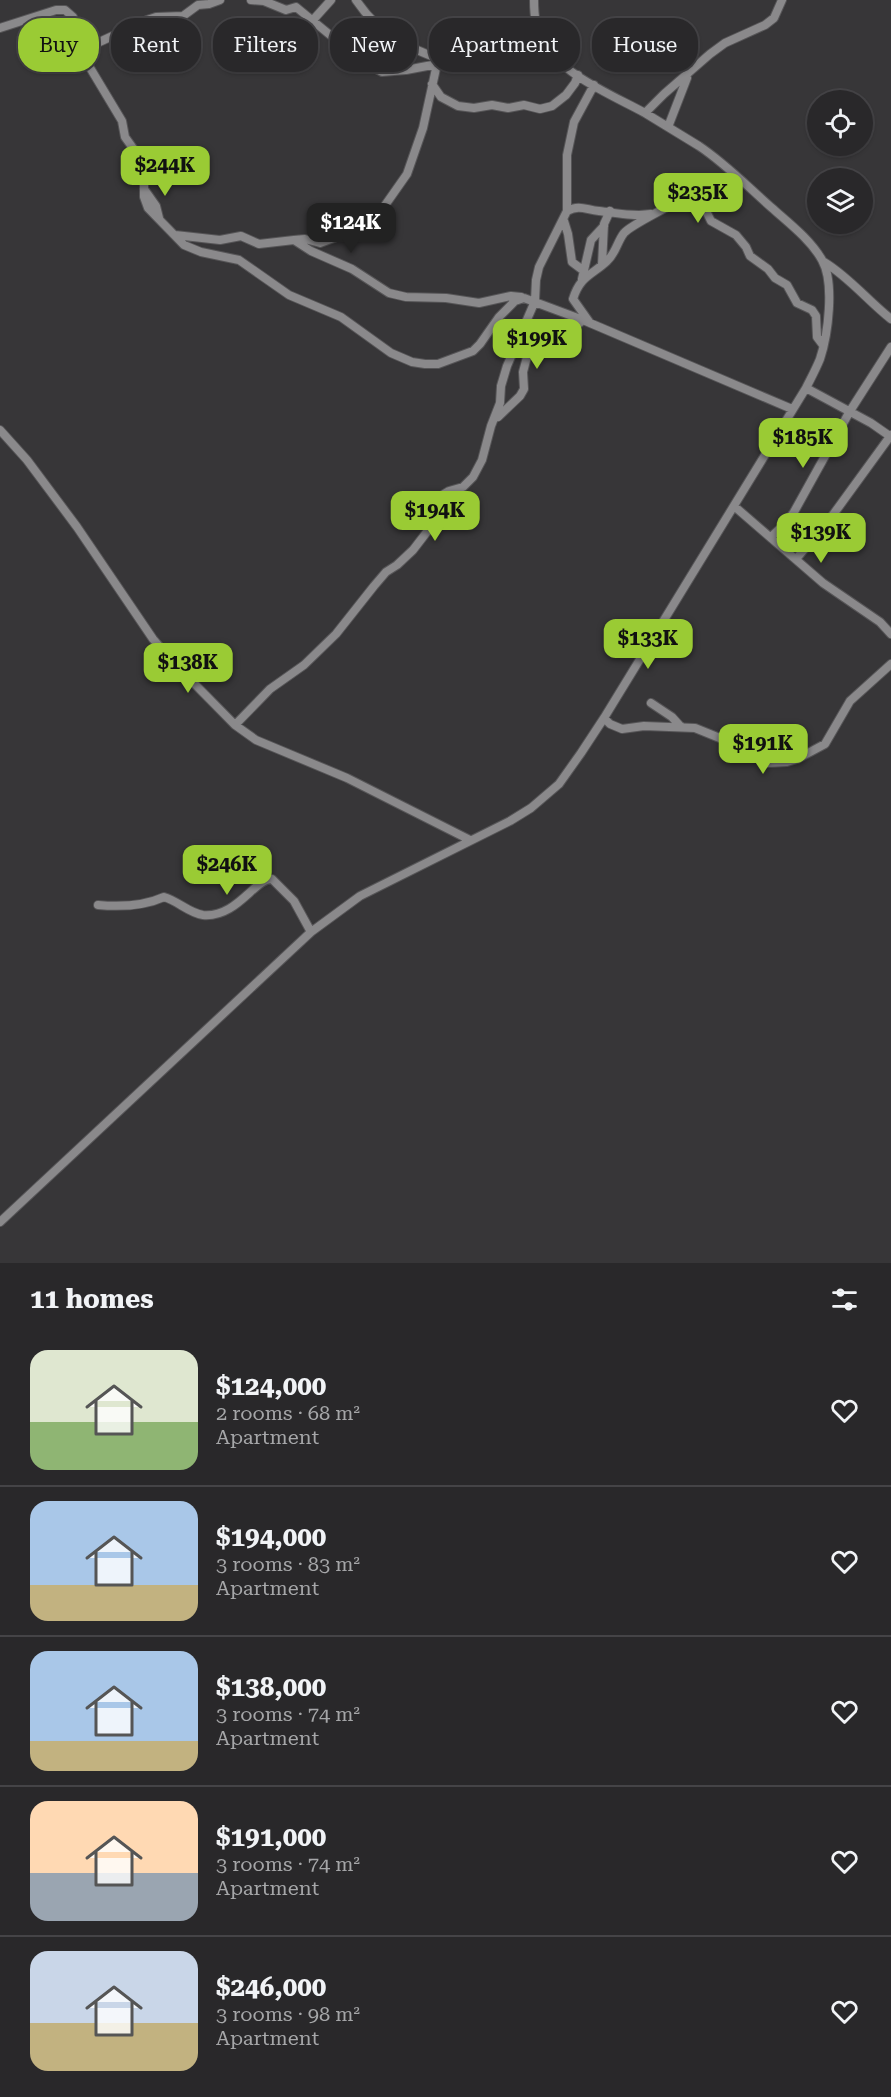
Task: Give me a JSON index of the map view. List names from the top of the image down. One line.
{"page":{"chip":["Buy","Rent","Filters","New","Apartment","House"],"price":["$244K","$235K","$124K","$199K","$185K","$194K","$139K","$133K","$138K","$191K","$246K"],"heading":"11 homes","list":[{"name":"$124,000","note":"2 rooms · 68 m² · Apartment"},{"name":"$194,000","note":"3 rooms · 83 m² · Apartment"},{"name":"$138,000","note":"3 rooms · 74 m² · Apartment"},{"name":"$191,000","note":"3 rooms · 74 m² · Apartment"},{"name":"$246,000","note":"3 rooms · 98 m² · Apartment"}]}}
